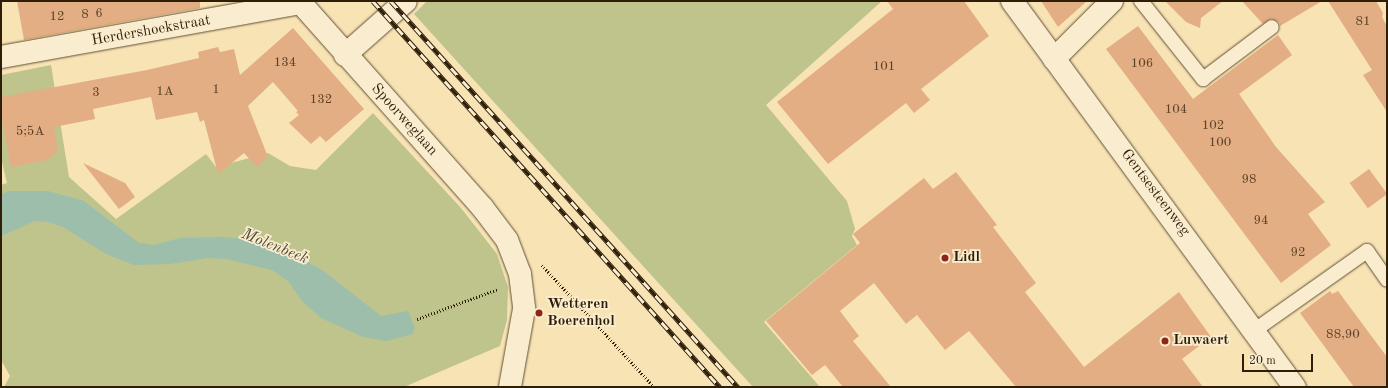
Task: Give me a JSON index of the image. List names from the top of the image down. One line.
{"streets":{"street":["Herdershoekstraat","Spoorweglaan","Gentsesteenweg"]},"crossings":[["Herdershoekstraat","Spoorweglaan"]],"water":["Molenbeek"],"places":["Lidl","Wetteren Boerenhol","Luwaert"],"house_numbers":["6","8","12","81","134","106","101","1","1A","3","132","104","102","5;5A","100","98","94","92","88,90"],"scale_bar":"20 m"}
